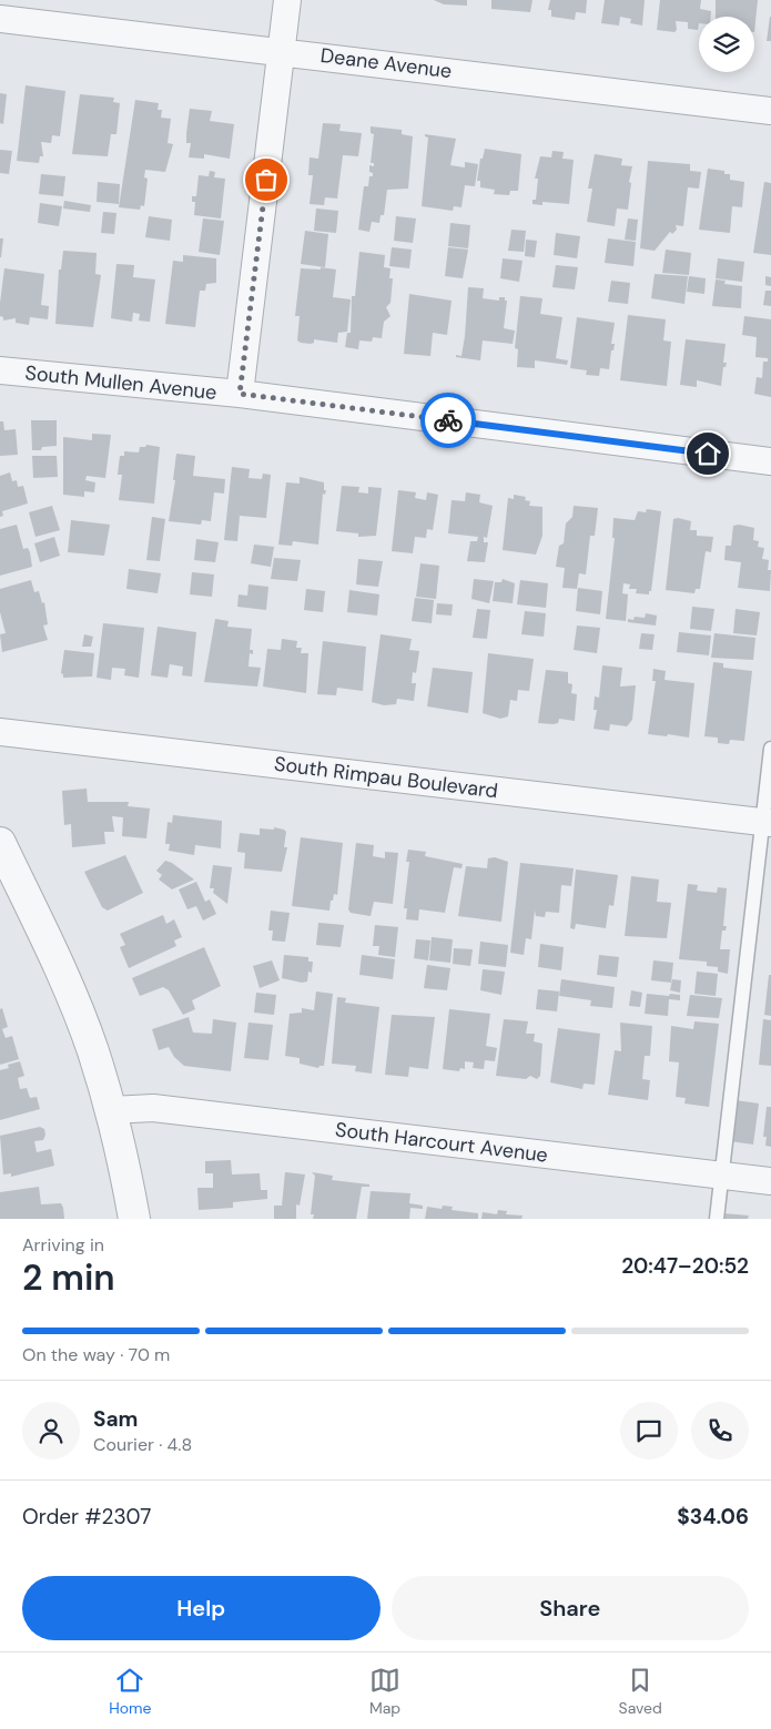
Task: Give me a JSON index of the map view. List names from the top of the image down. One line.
{"streets":{"street":["Deane Avenue","South Mullen Avenue","South Rimpau Boulevard","South Harcourt Avenue"]},"page":{"heading":["2 min","Arriving in","20:47–20:52"],"panel":["Sam","Courier · 4.8","Order #2307","$34.06"],"bar":"On the way · 70 m","buttons":["Help","Share"],"tabs":["Home","Map","Saved"]}}
